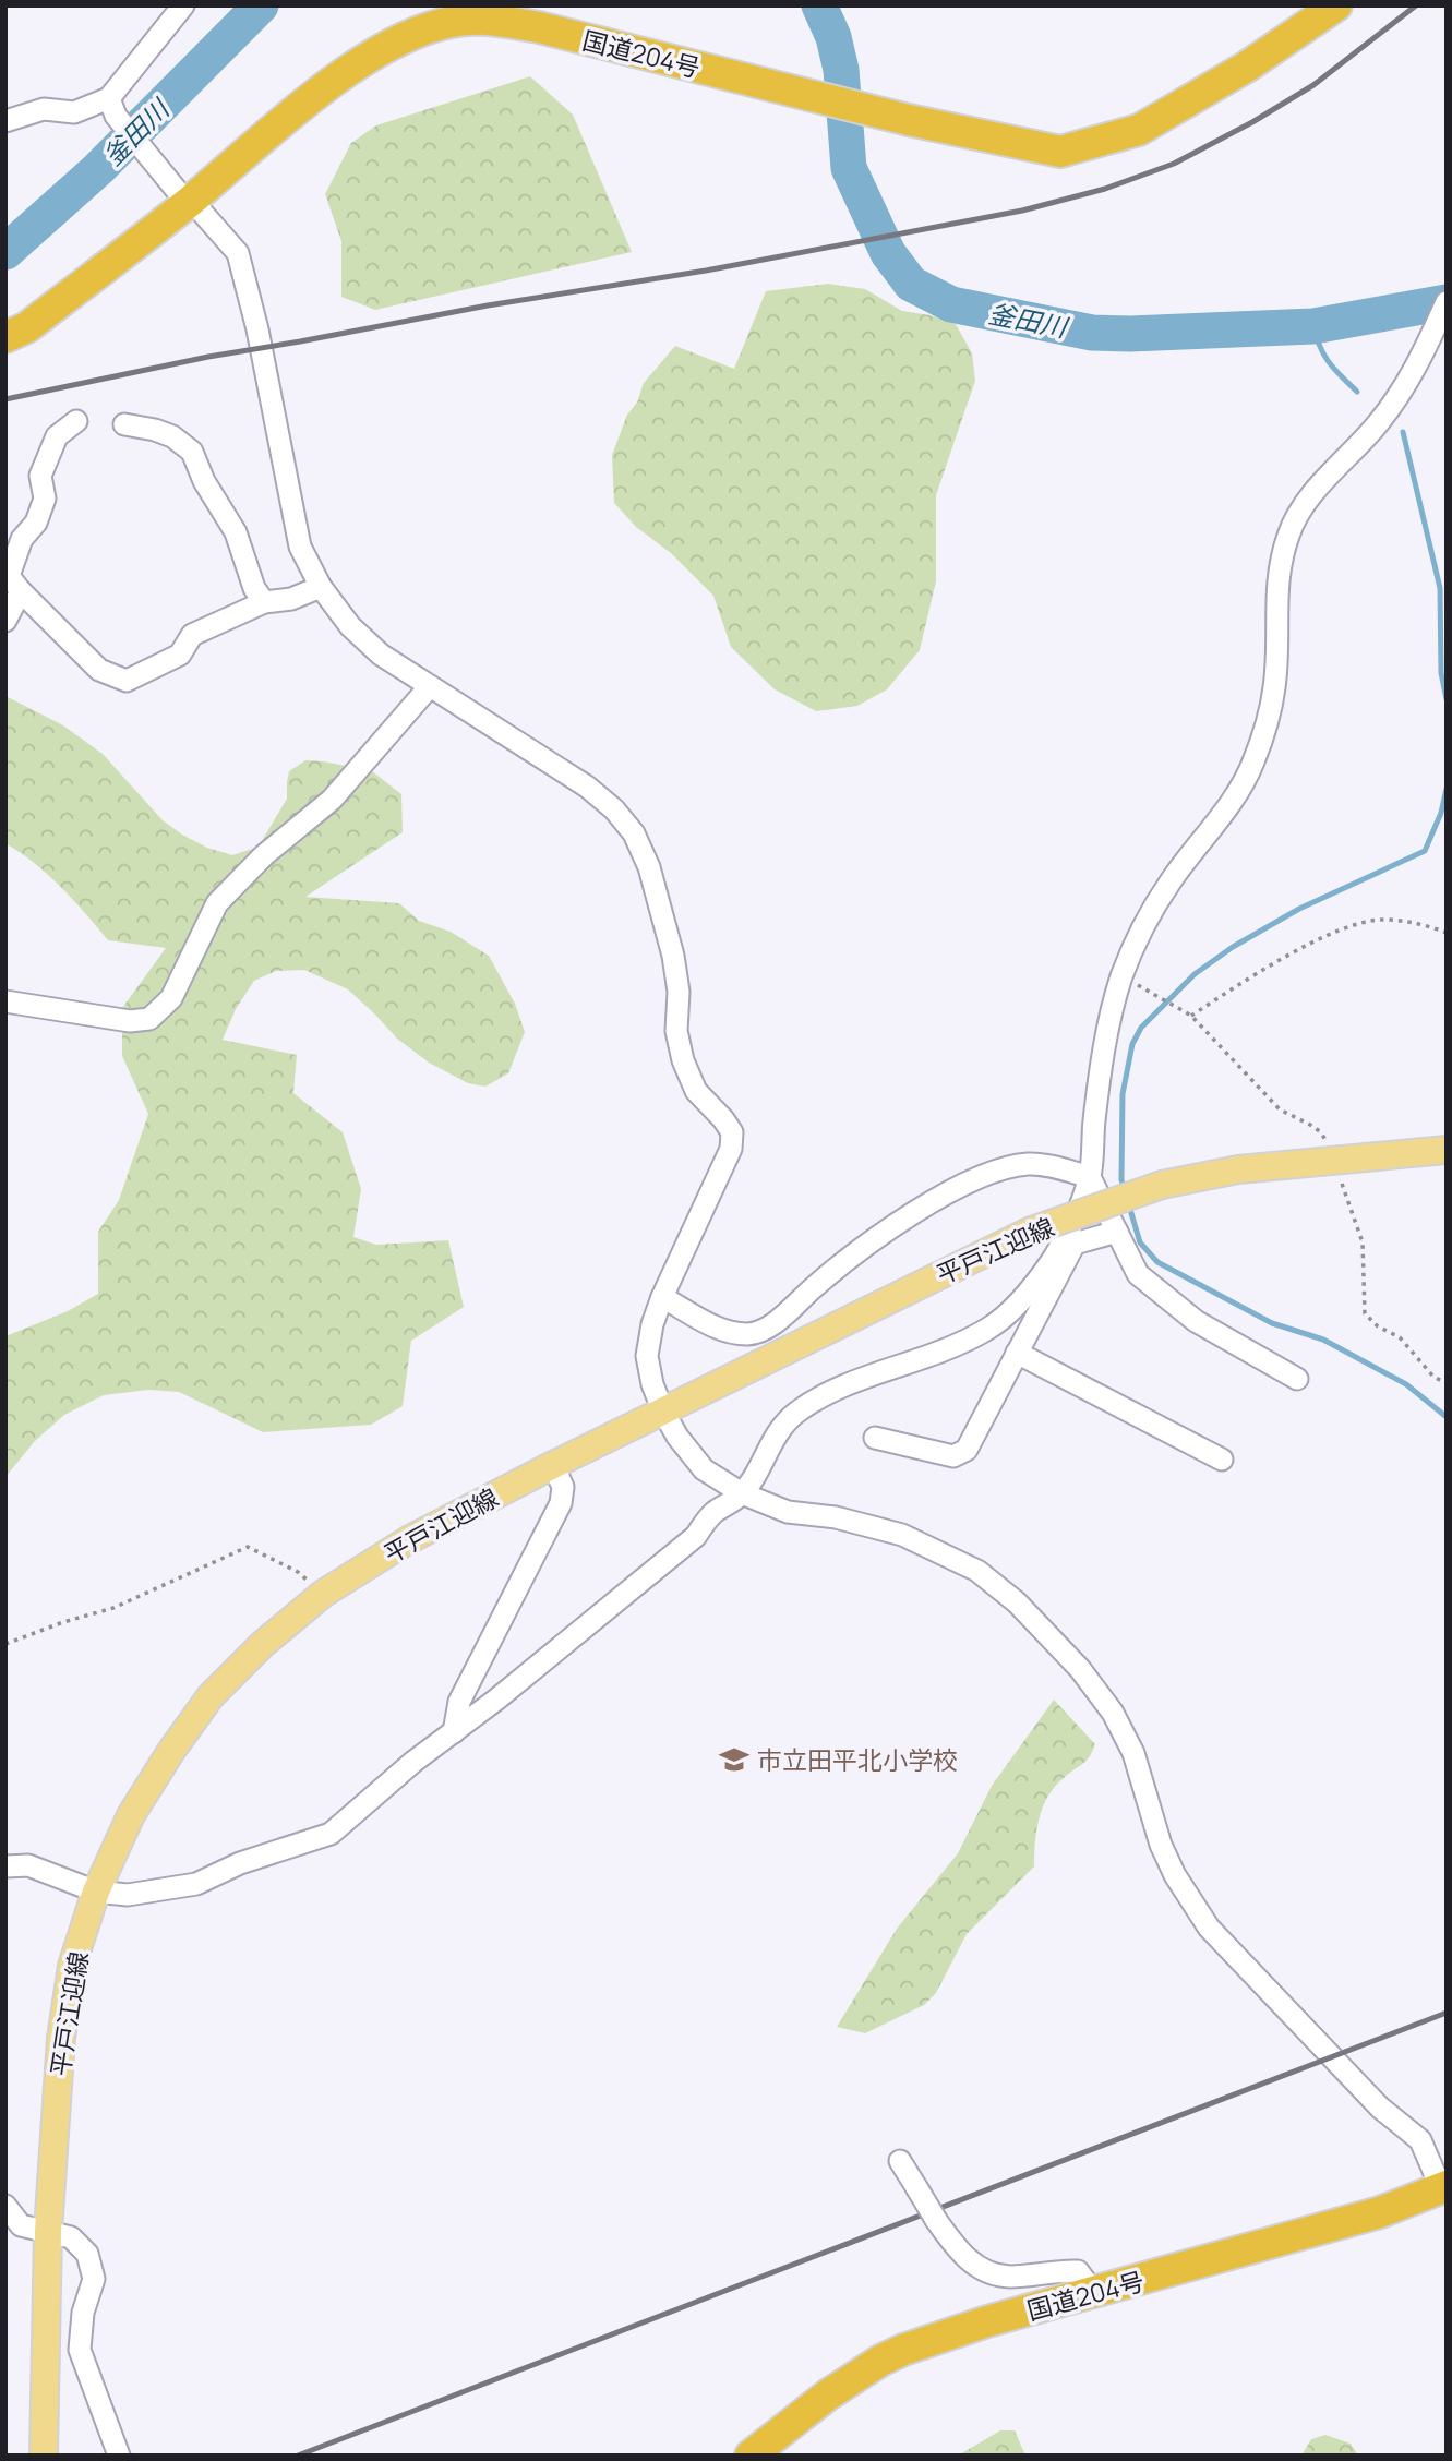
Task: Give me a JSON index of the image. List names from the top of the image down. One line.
{"streets":{"highway":["国道204号"],"main road":["平戸江迎線"]},"water":["釜田川"],"places":{"school or university":["市立田平北小学校"]}}
